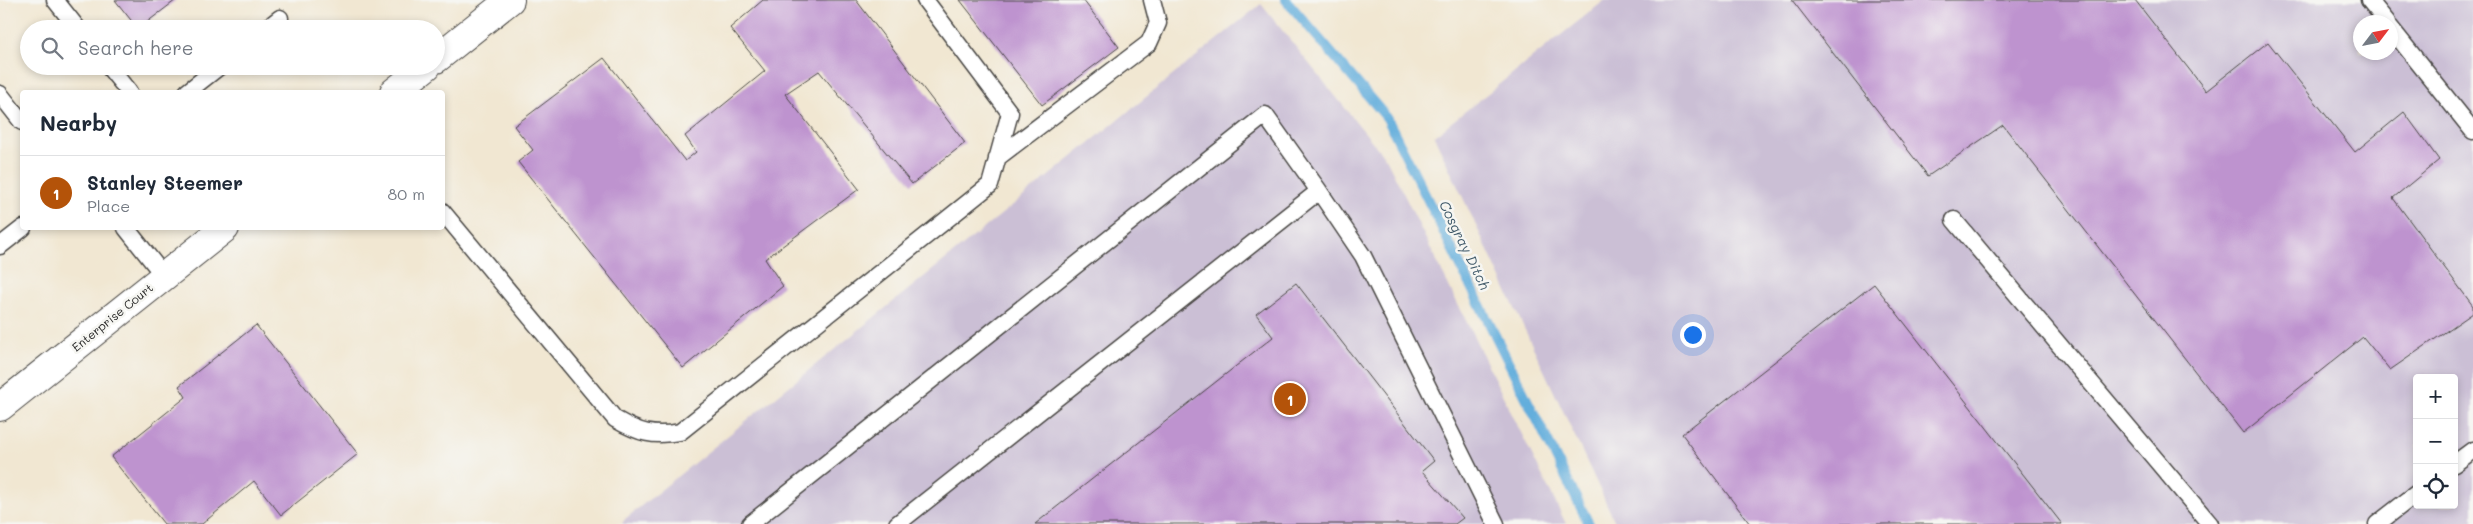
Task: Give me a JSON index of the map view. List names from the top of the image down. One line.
{"streets":{"street":["Enterprise Court"]},"water":["Cosgray Ditch"],"north":"top right","page":{"search":"Search here","heading":"Nearby","list":[{"mark":"1","name":"Stanley Steemer","note":"Place","value":"80 m"}],"map_buttons":["+","−"],"pins":"1"}}
